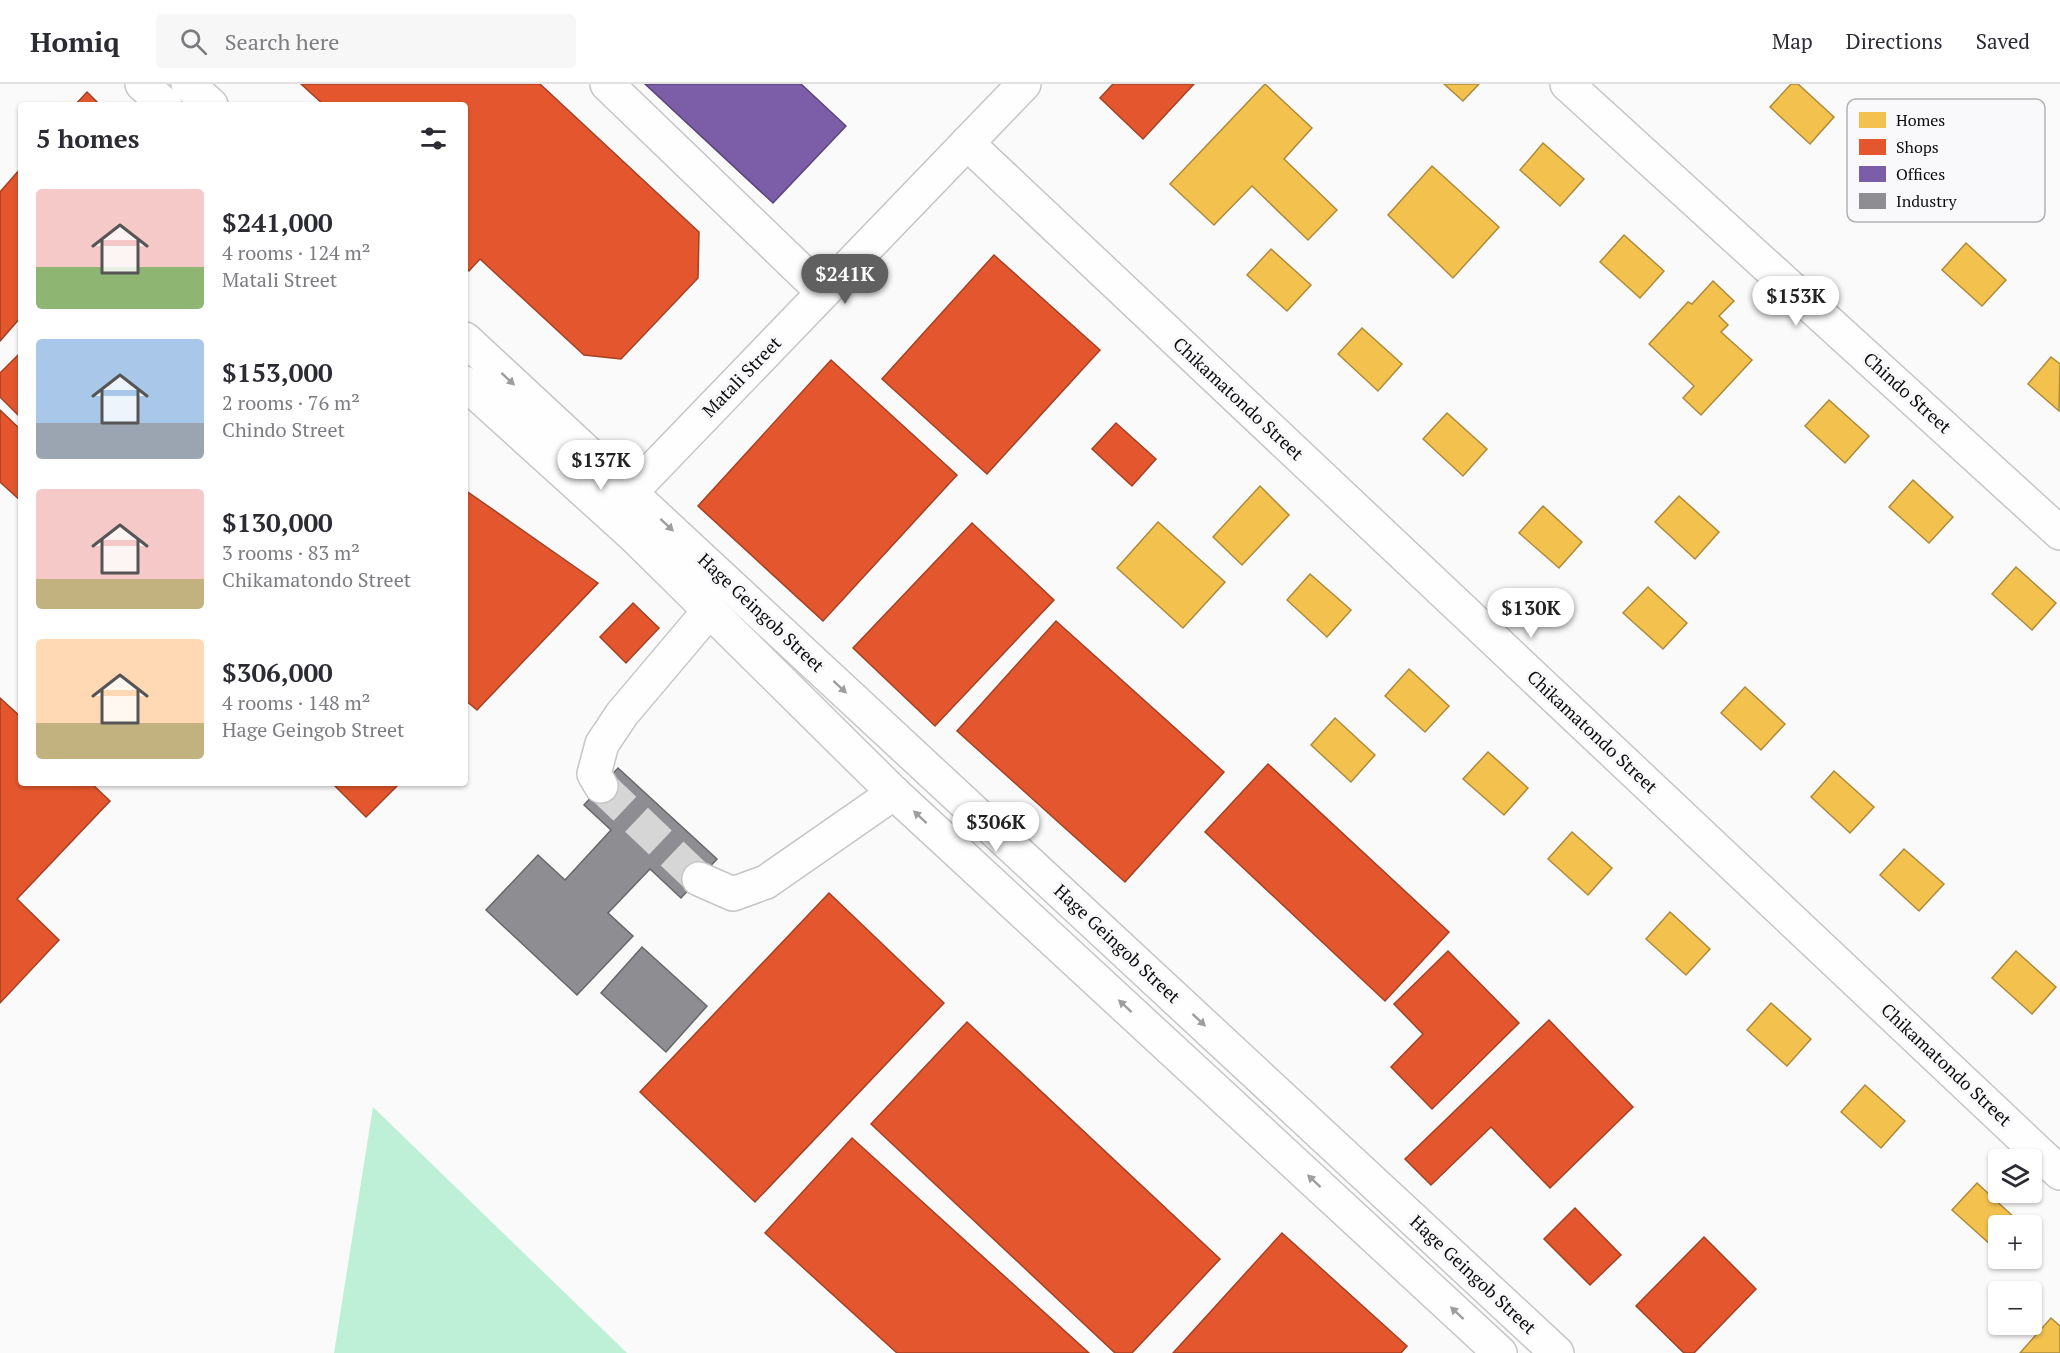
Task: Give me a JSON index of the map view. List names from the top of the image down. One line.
{"streets":{"street":["Matali Street","Chindo Street","Chikamatondo Street","Hage Geingob Street"]},"crossings":[["Matali Street","Chikamatondo Street"],["Matali Street","Hage Geingob Street"]],"legend":["Homes","Shops","Offices","Industry"],"page":{"header":"Homiq","search":"Search here","nav":["Map","Directions","Saved"],"heading":"5 homes","list":[{"name":"$241,000","note":"4 rooms · 124 m² · Matali Street"},{"name":"$153,000","note":"2 rooms · 76 m² · Chindo Street"},{"name":"$130,000","note":"3 rooms · 83 m² · Chikamatondo Street"},{"name":"$306,000","note":"4 rooms · 148 m² · Hage Geingob Street"}],"price":["$241K","$153K","$137K","$130K","$306K"],"map_buttons":["+","−"]}}
